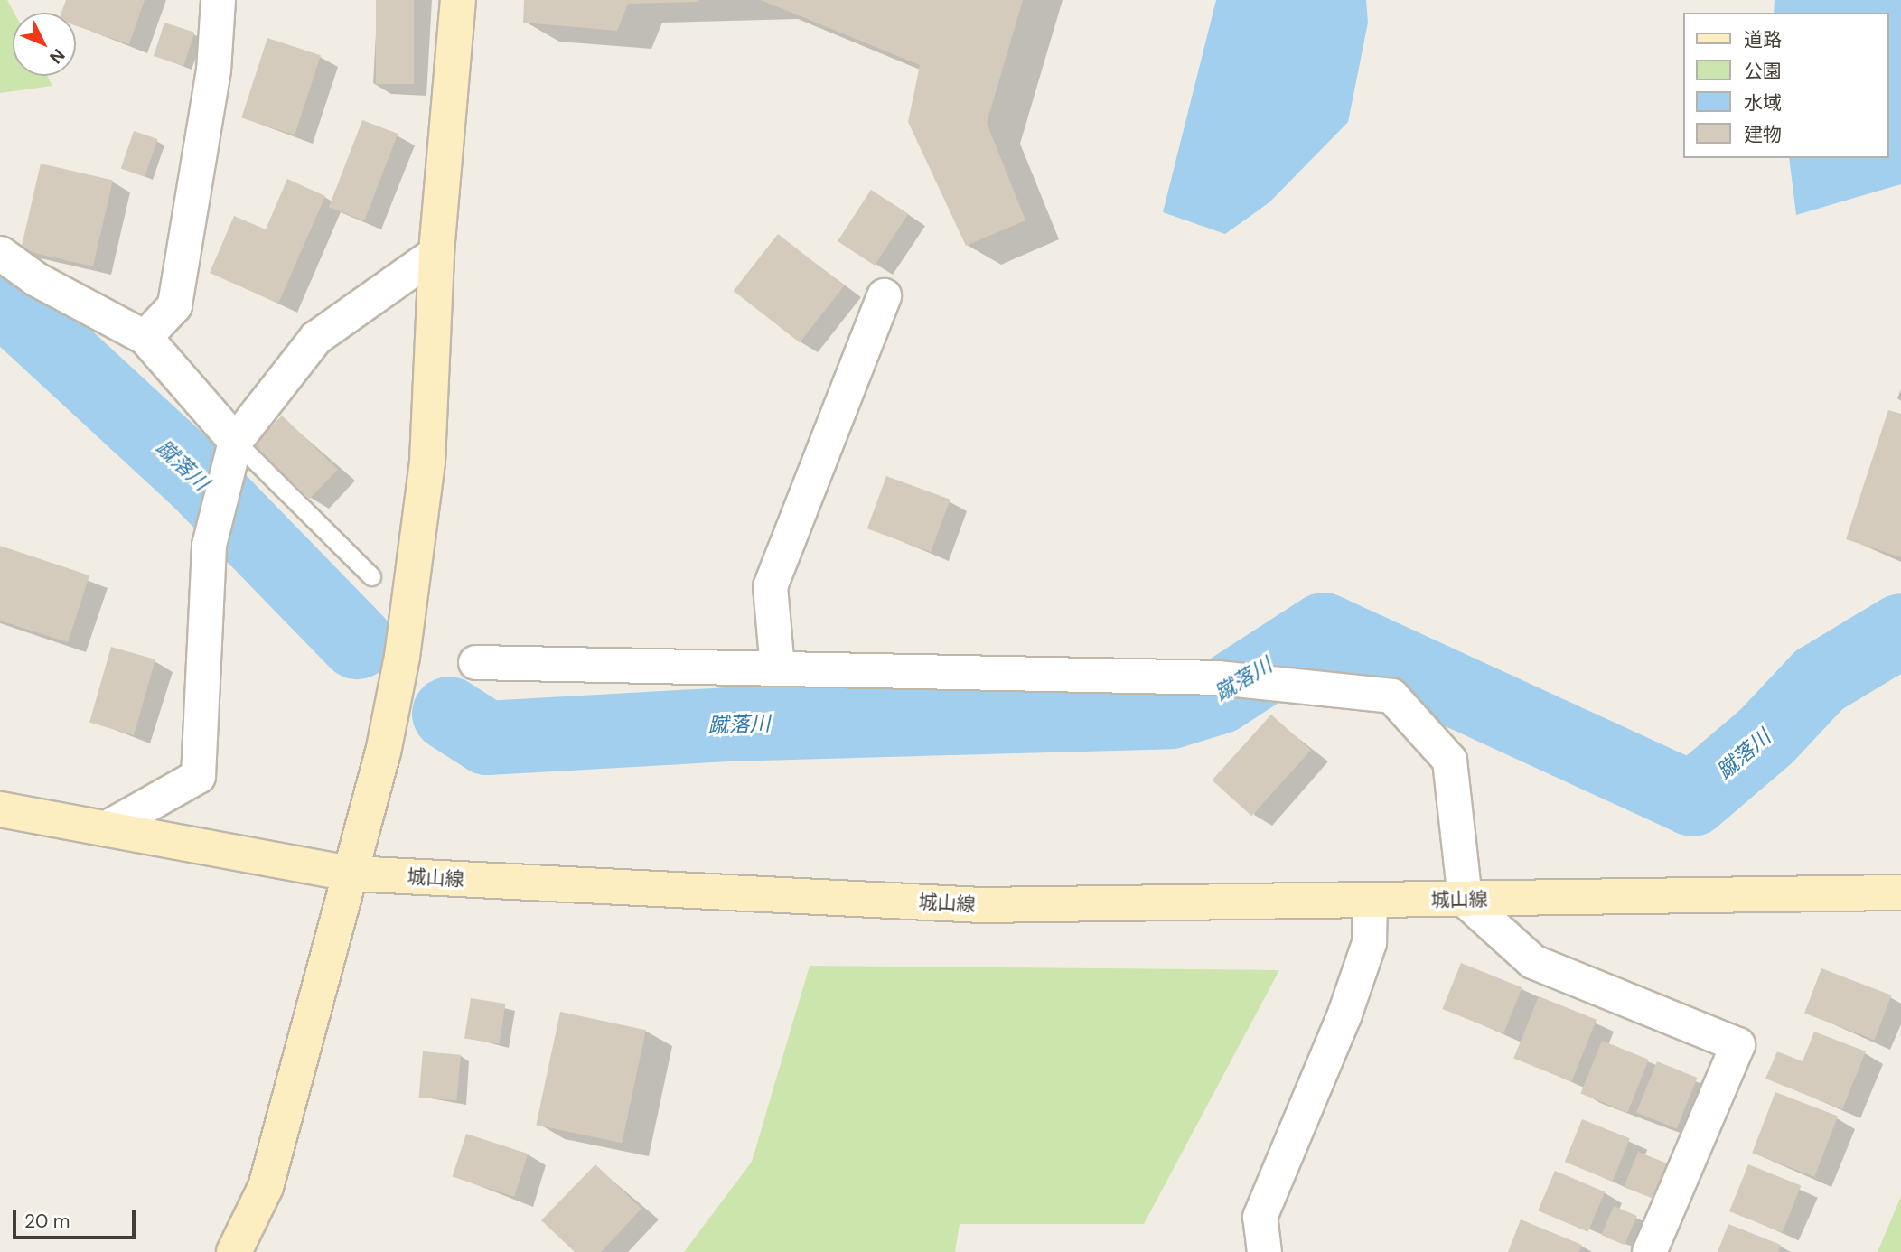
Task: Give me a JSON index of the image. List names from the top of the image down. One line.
{"streets":{"main road":["城山線"]},"water":["蹴落川"],"legend":["道路","公園","水域","建物"],"scale_bar":"20 m","north":"bottom right"}
